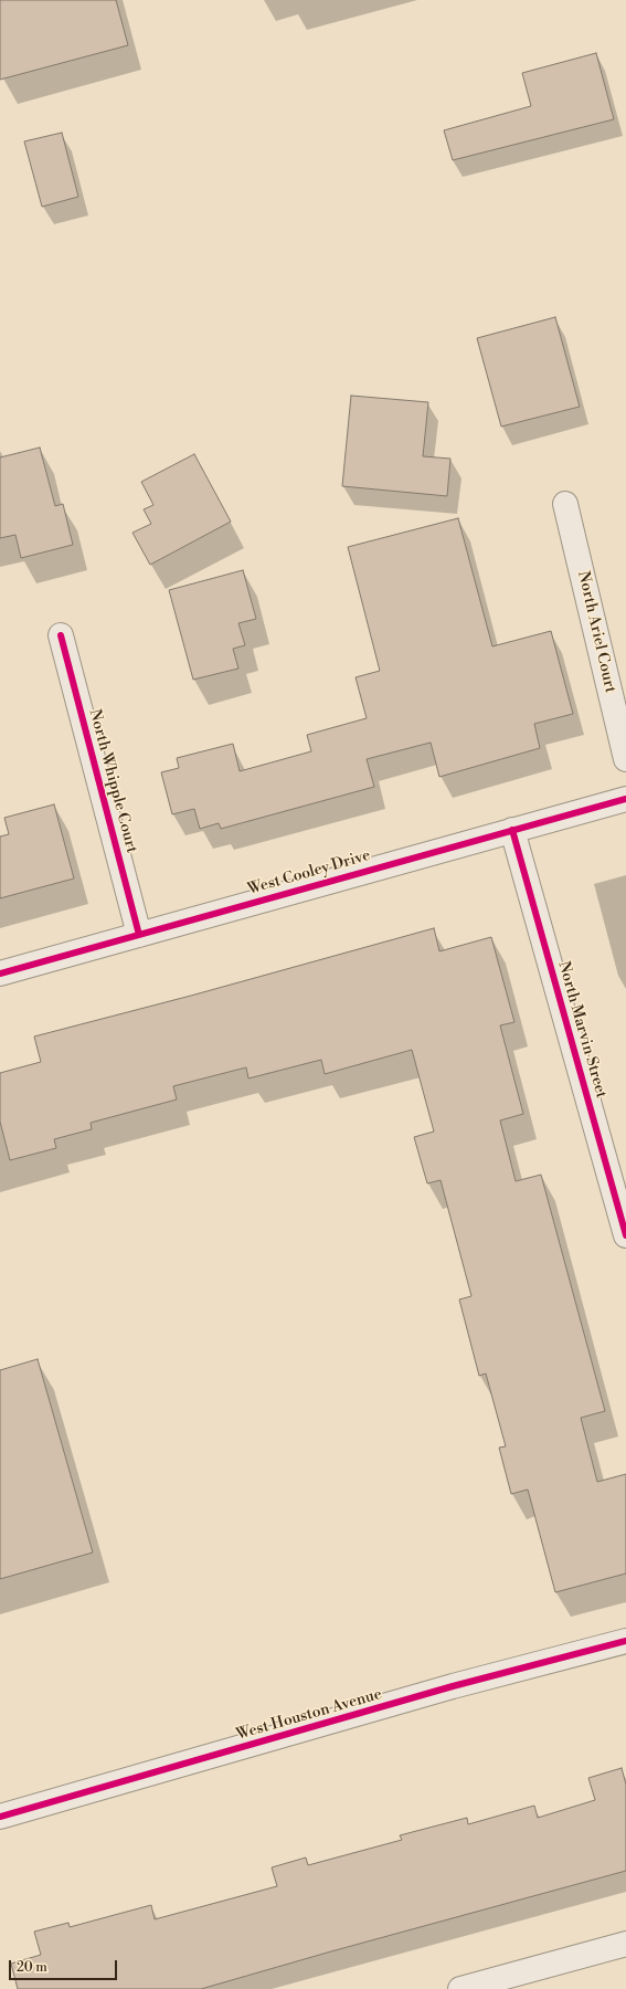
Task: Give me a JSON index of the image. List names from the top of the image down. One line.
{"streets":{"street":["North Ariel Court","North Whipple Court","West Cooley Drive","North Marvin Street","West Houston Avenue"]},"crossings":[["North Whipple Court","West Cooley Drive"],["West Cooley Drive","North Marvin Street"]],"scale_bar":"20 m"}
